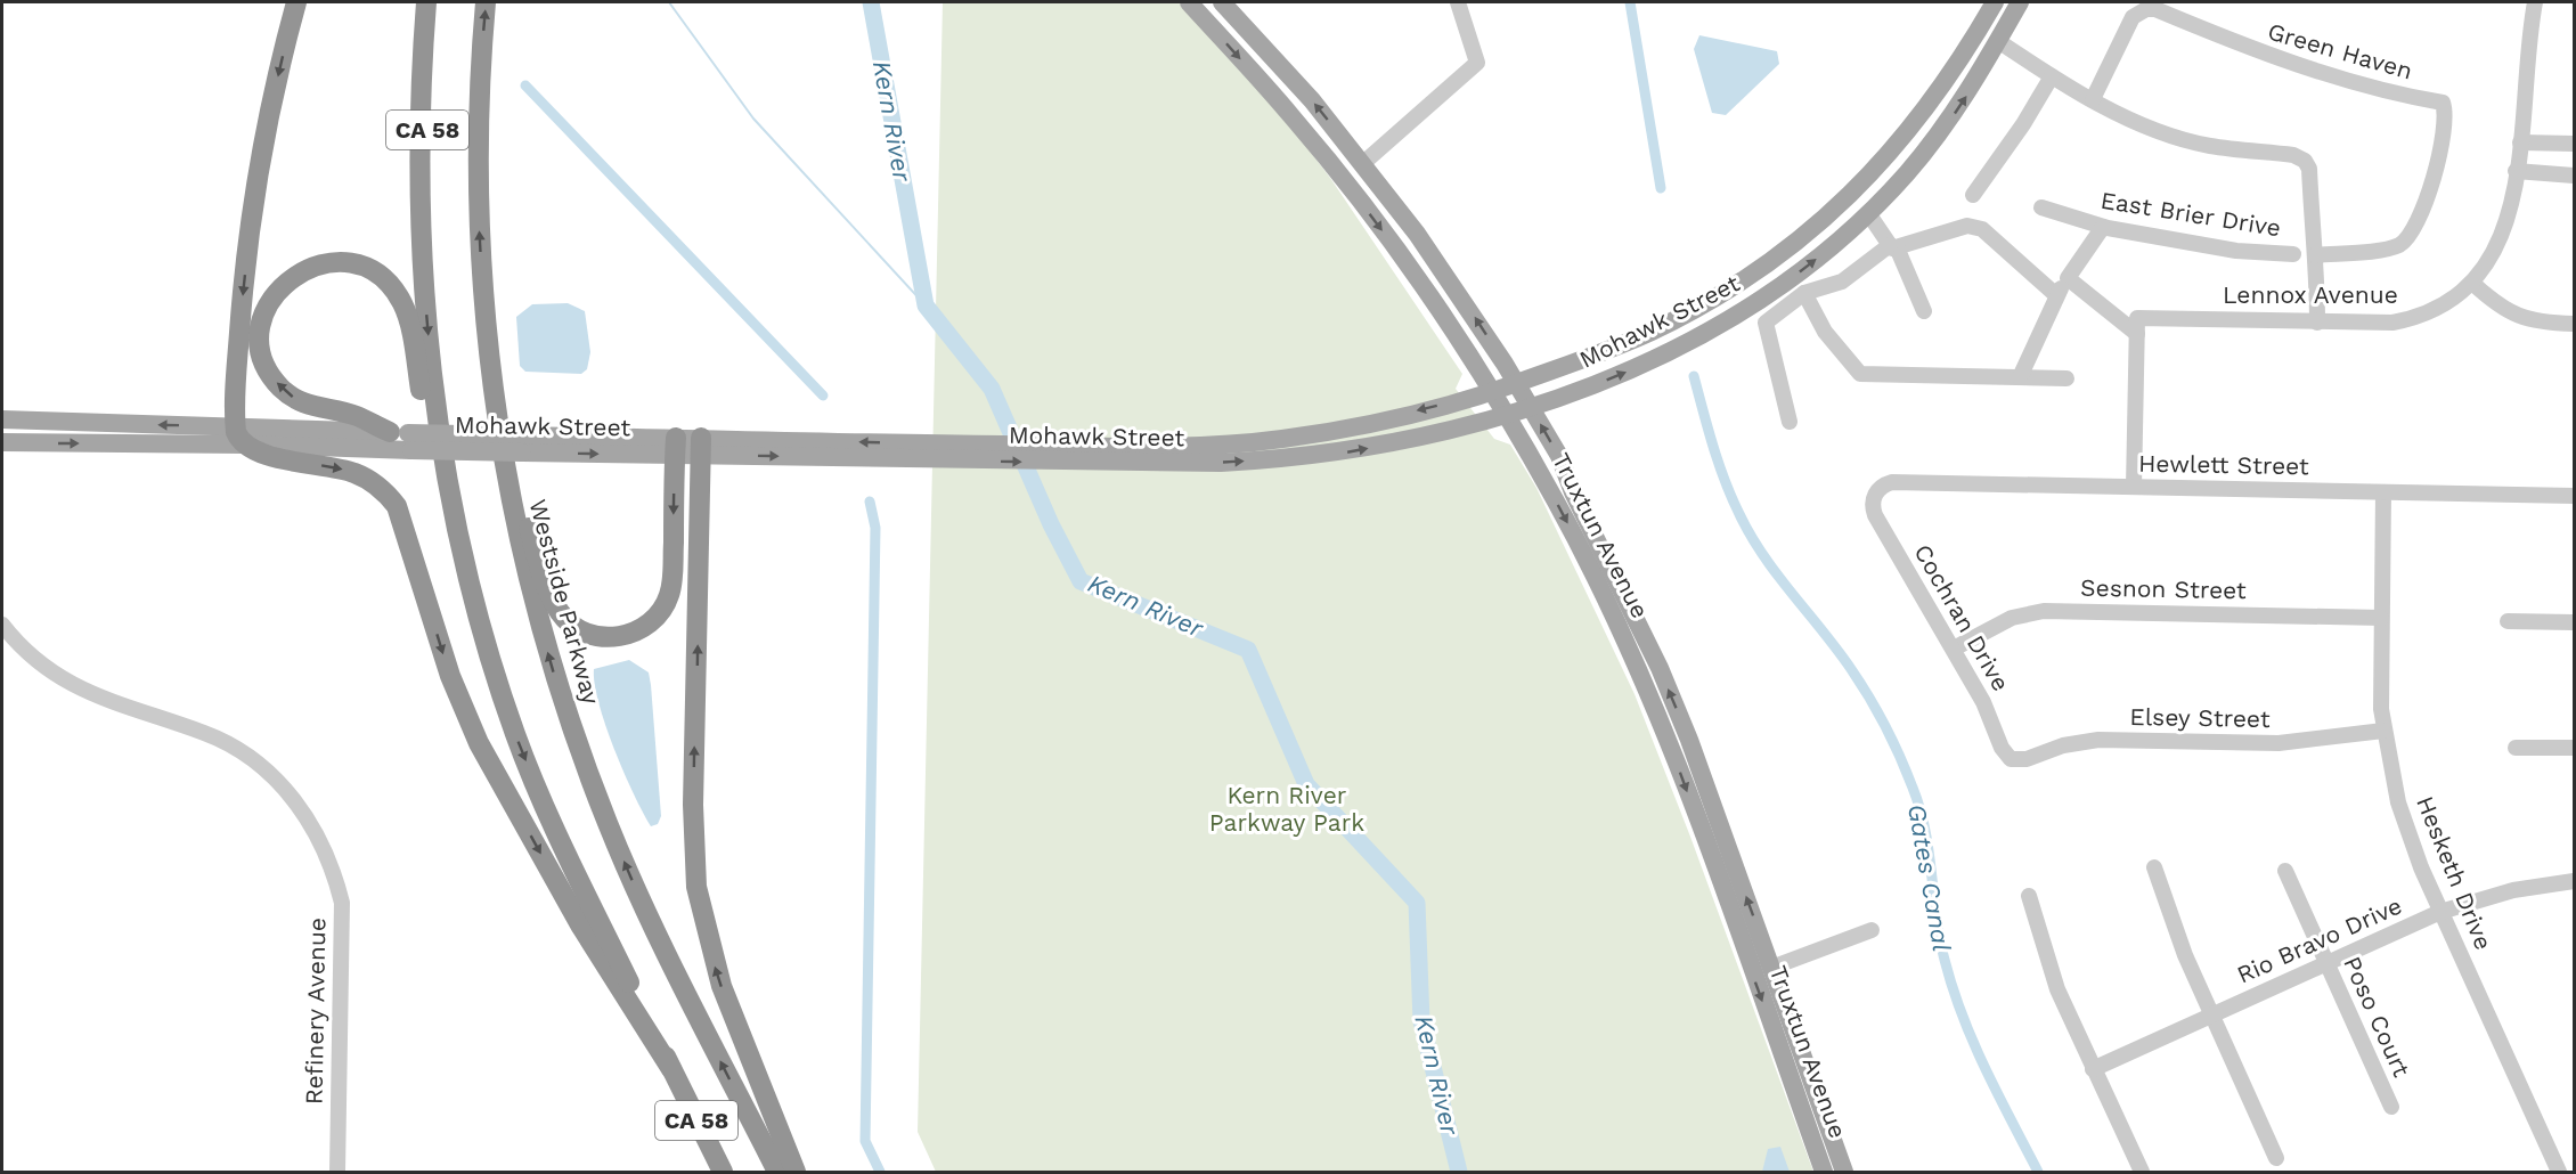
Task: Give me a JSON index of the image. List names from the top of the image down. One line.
{"streets":{"highway":["CA 58","Westside Parkway"],"main road":["Mohawk Street","Truxtun Avenue"],"street":["Green Haven","East Brier Drive","Lennox Avenue","Hewlett Street","Sesnon Street","Cochran Drive","Elsey Street","Hesketh Drive","Rio Bravo Drive","Refinery Avenue","Poso Court"]},"crossings":[["Mohawk Street","Truxtun Avenue"],["Hewlett Street","Cochran Drive"],["Hewlett Street","Hesketh Drive"],["Sesnon Street","Cochran Drive"],["Sesnon Street","Hesketh Drive"],["Cochran Drive","Elsey Street"],["Elsey Street","Hesketh Drive"],["Hesketh Drive","Rio Bravo Drive"],["Rio Bravo Drive","Poso Court"]],"water":["Kern River","Gates Canal"],"parks":["Kern River Parkway Park"]}
